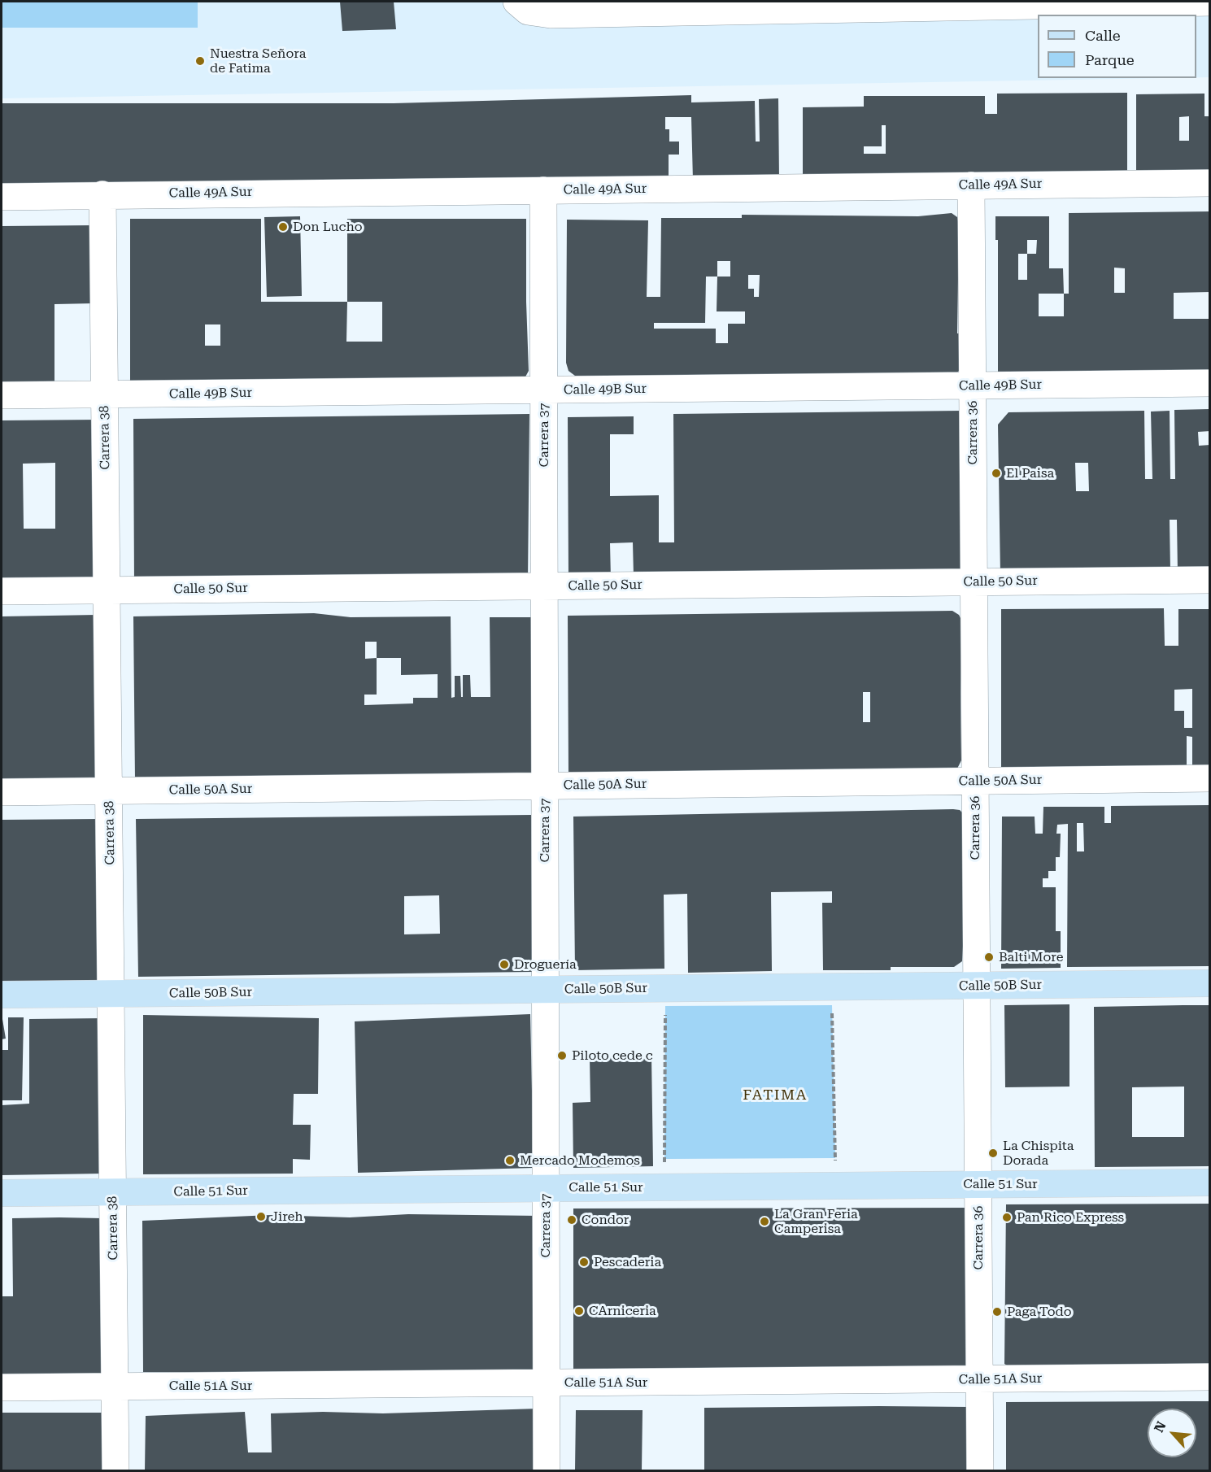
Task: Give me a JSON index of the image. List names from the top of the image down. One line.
{"streets":{"main road":["Calle 50B Sur","Calle 51 Sur"],"street":["Calle 49A Sur","Calle 49B Sur","Carrera 36","Carrera 37","Carrera 38","Calle 50 Sur","Calle 50A Sur","Calle 51A Sur"]},"crossings":[["Calle 49A Sur","Carrera 36"],["Calle 49A Sur","Carrera 37"],["Calle 49A Sur","Carrera 38"],["Calle 49B Sur","Carrera 36"],["Calle 49B Sur","Carrera 37"],["Calle 49B Sur","Carrera 38"],["Carrera 36","Calle 50 Sur"],["Carrera 36","Calle 50A Sur"],["Carrera 36","Calle 50B Sur"],["Carrera 36","Calle 51 Sur"],["Carrera 36","Calle 51A Sur"],["Carrera 37","Calle 50 Sur"],["Carrera 37","Calle 50A Sur"],["Carrera 37","Calle 50B Sur"],["Carrera 37","Calle 51 Sur"],["Carrera 37","Calle 51A Sur"],["Carrera 38","Calle 50 Sur"],["Carrera 38","Calle 50A Sur"],["Carrera 38","Calle 50B Sur"],["Carrera 38","Calle 51 Sur"],["Carrera 38","Calle 51A Sur"]],"districts":["FATIMA"],"places":["Nuestra Señora de Fatima","Don Lucho","El Paisa","Balti More","Droguería","Piloto cede c","La Chispita Dorada","Mercado Modemos","Jireh","Pan Rico Express","Condor","La Gran Feria Camperisa","Pescaderia","CArniceria","Paga Todo"],"legend":["Calle","Parque"],"north":"top left"}
